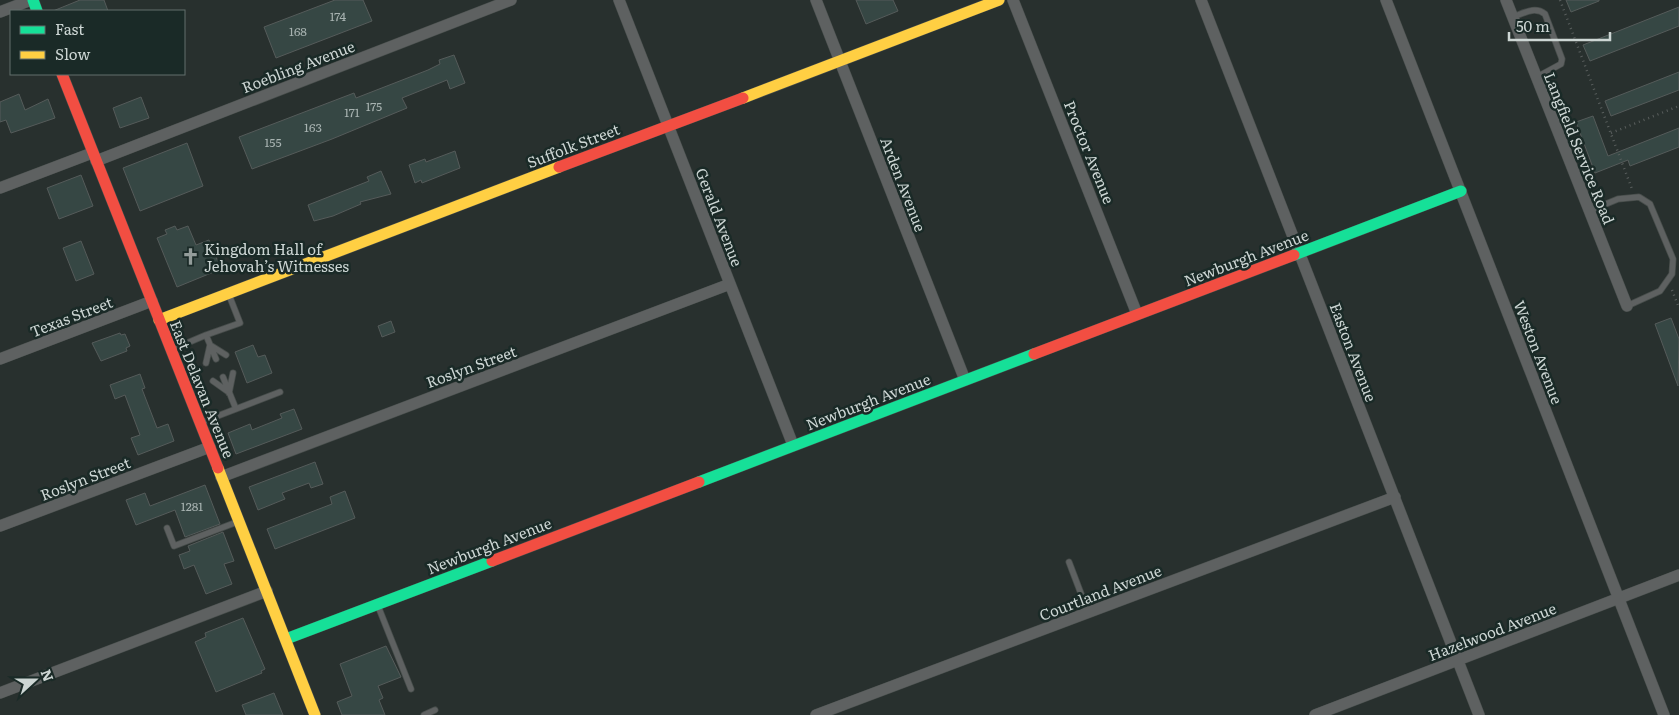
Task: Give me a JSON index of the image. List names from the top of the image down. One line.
{"streets":{"street":["Roebling Avenue","Suffolk Street","Langfield Service Road","Proctor Avenue","Arden Avenue","Gerald Avenue","Newburgh Avenue","Texas Street","Easton Avenue","Weston Avenue","Roslyn Street","East Delavan Avenue","Courtland Avenue","Hazelwood Avenue"]},"crossings":[["Roebling Avenue","East Delavan Avenue"],["Suffolk Street","Arden Avenue"],["Suffolk Street","Gerald Avenue"],["Suffolk Street","East Delavan Avenue"],["Proctor Avenue","Newburgh Avenue"],["Arden Avenue","Newburgh Avenue"],["Gerald Avenue","Newburgh Avenue"],["Gerald Avenue","Roslyn Street"],["Newburgh Avenue","Easton Avenue"],["Newburgh Avenue","Weston Avenue"],["Newburgh Avenue","East Delavan Avenue"],["Texas Street","East Delavan Avenue"],["Easton Avenue","Courtland Avenue"],["Easton Avenue","Hazelwood Avenue"],["Weston Avenue","Hazelwood Avenue"],["Roslyn Street","East Delavan Avenue"]],"places":{"church":["Kingdom Hall of Jehovah’s Witnesses"]},"house_numbers":["174","168","175","171","163","155","1281"],"legend":["Fast","Slow"],"scale_bar":"50 m","north":"right"}
